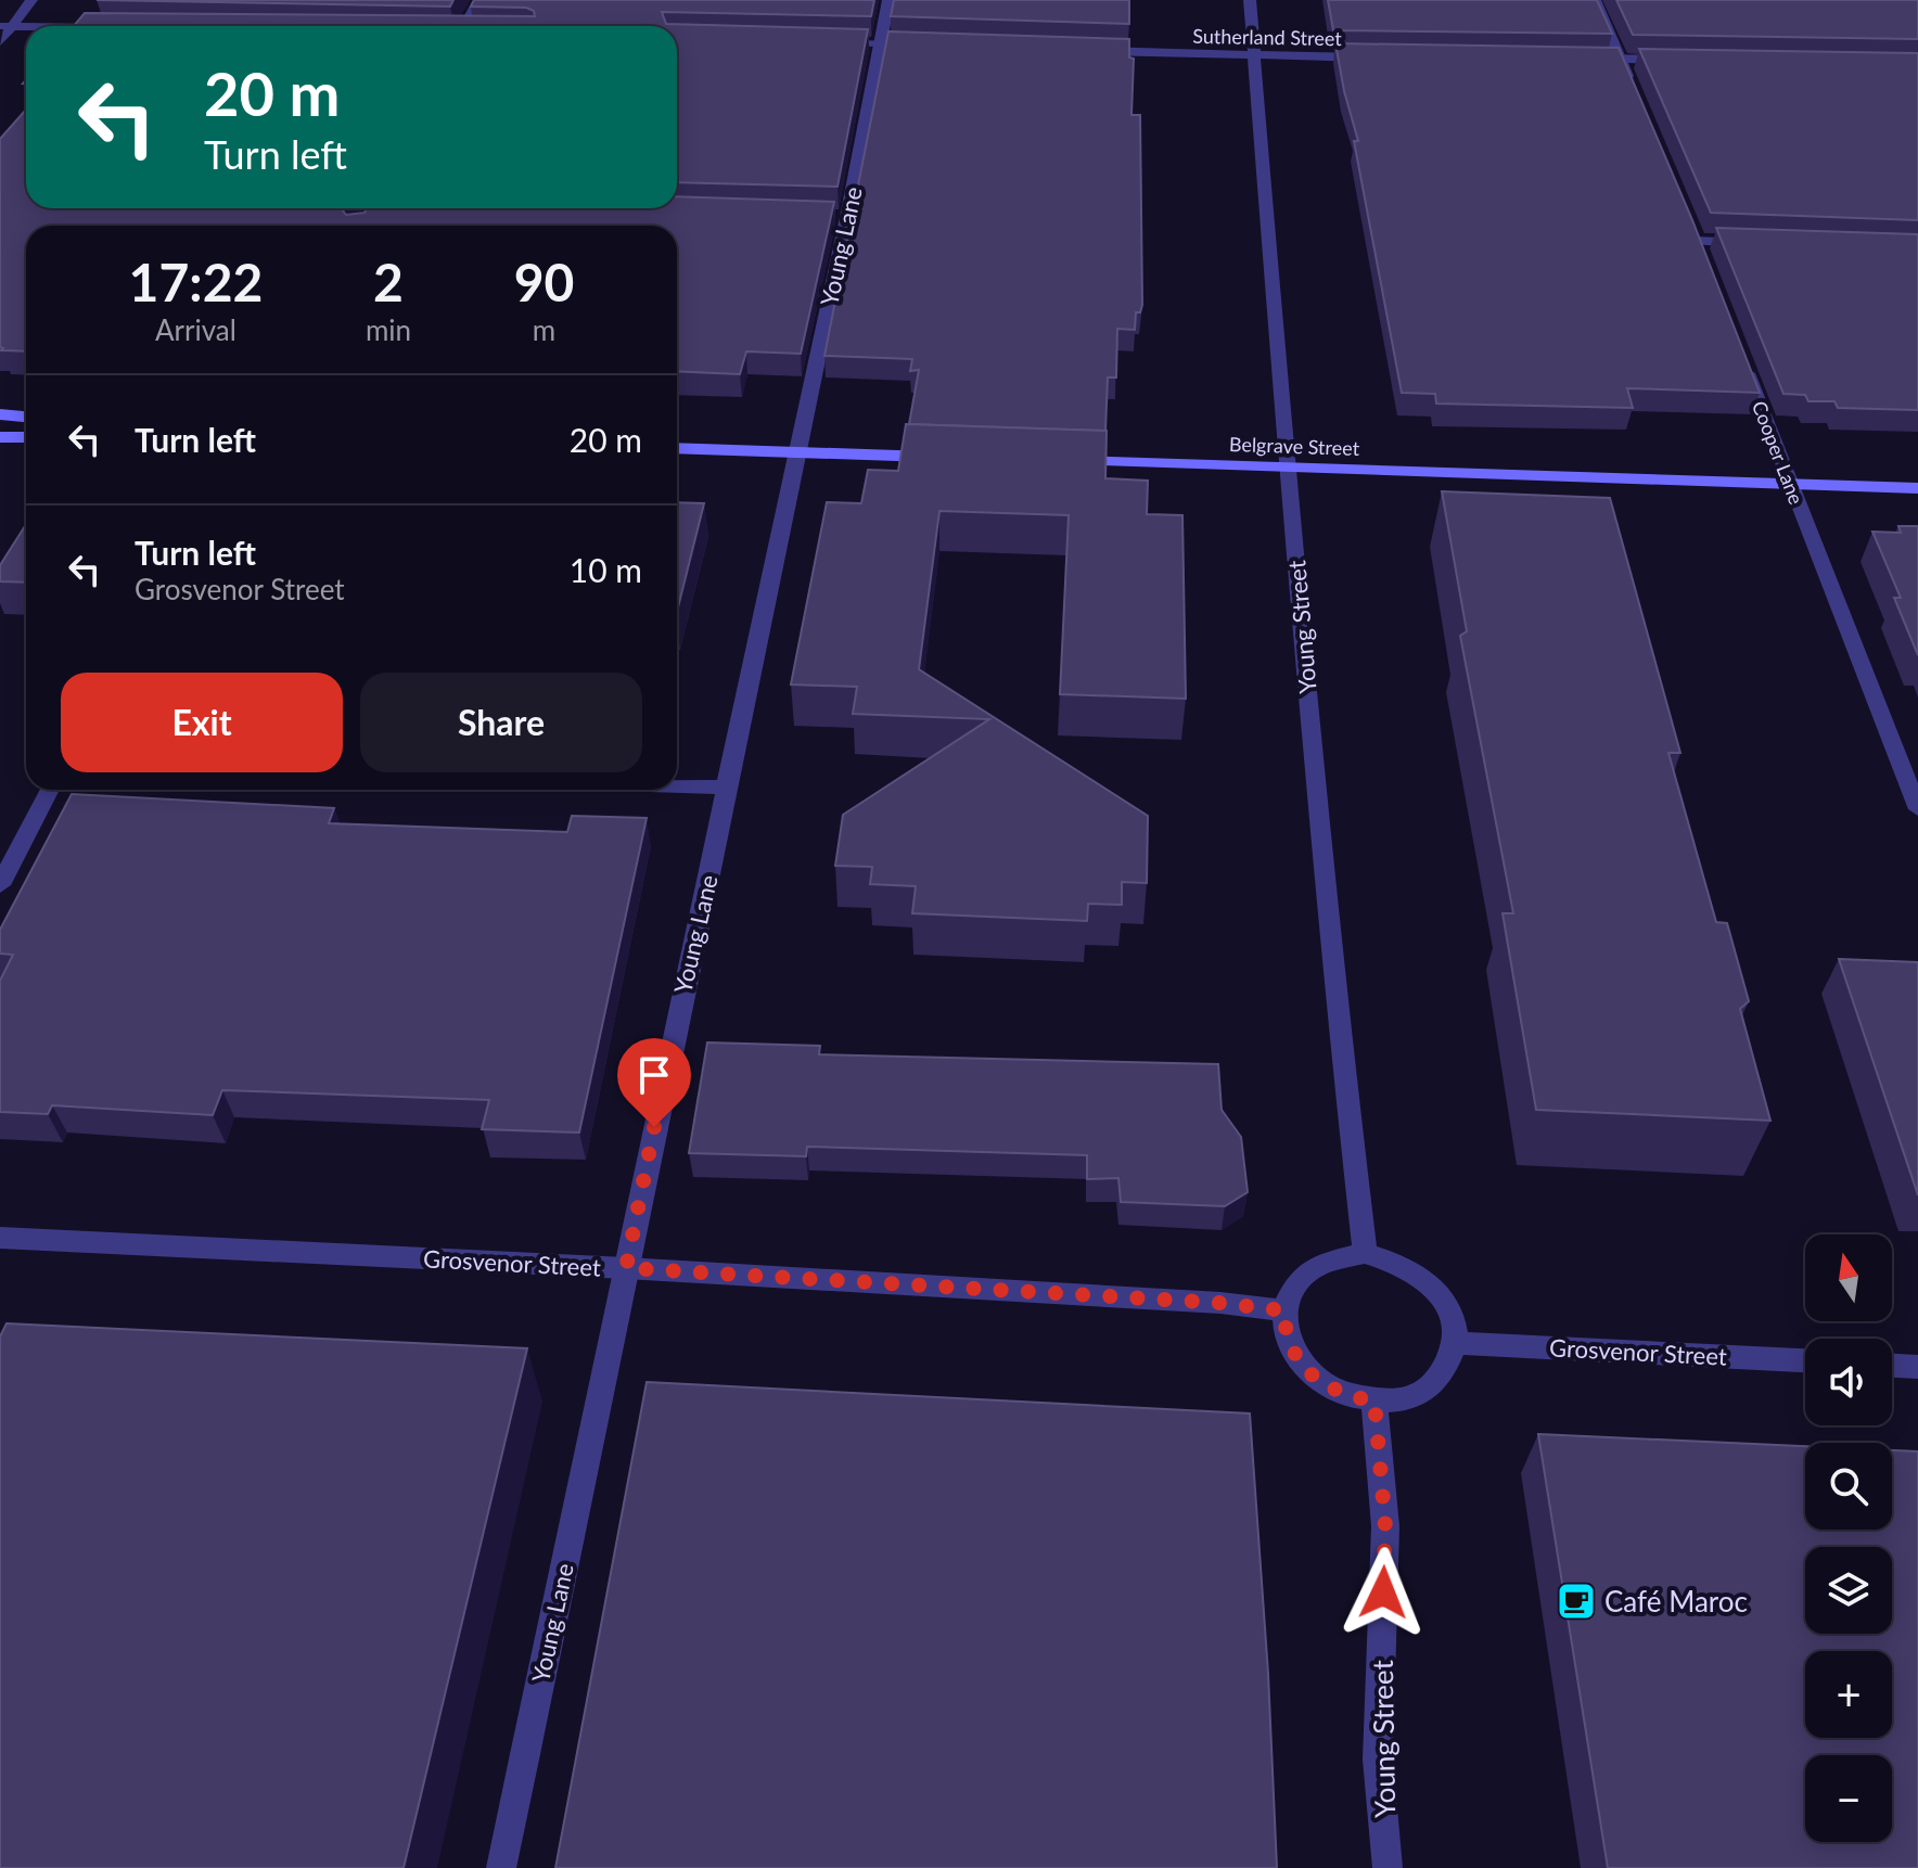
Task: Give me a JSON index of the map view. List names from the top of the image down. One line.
{"streets":{"main road":["Belgrave Street"],"street":["Sutherland Street","Young Lane","Cooper Lane","Young Street","Grosvenor Street"]},"crossings":[["Sutherland Street","Young Street"],["Young Lane","Grosvenor Street"],["Belgrave Street","Cooper Lane"],["Belgrave Street","Young Street"],["Young Street","Grosvenor Street"]],"places":{"cafe":["Café Maroc"]},"north":"top","page":{"turn":["20 m","Turn left"],"eta":["17:22","Arrival","2","min","90","m"],"list":[{"name":"Turn left","value":"20 m"},{"name":"Turn left","note":"Grosvenor Street","value":"10 m"}],"buttons":["Exit","Share"],"map_buttons":["+","−"]}}
